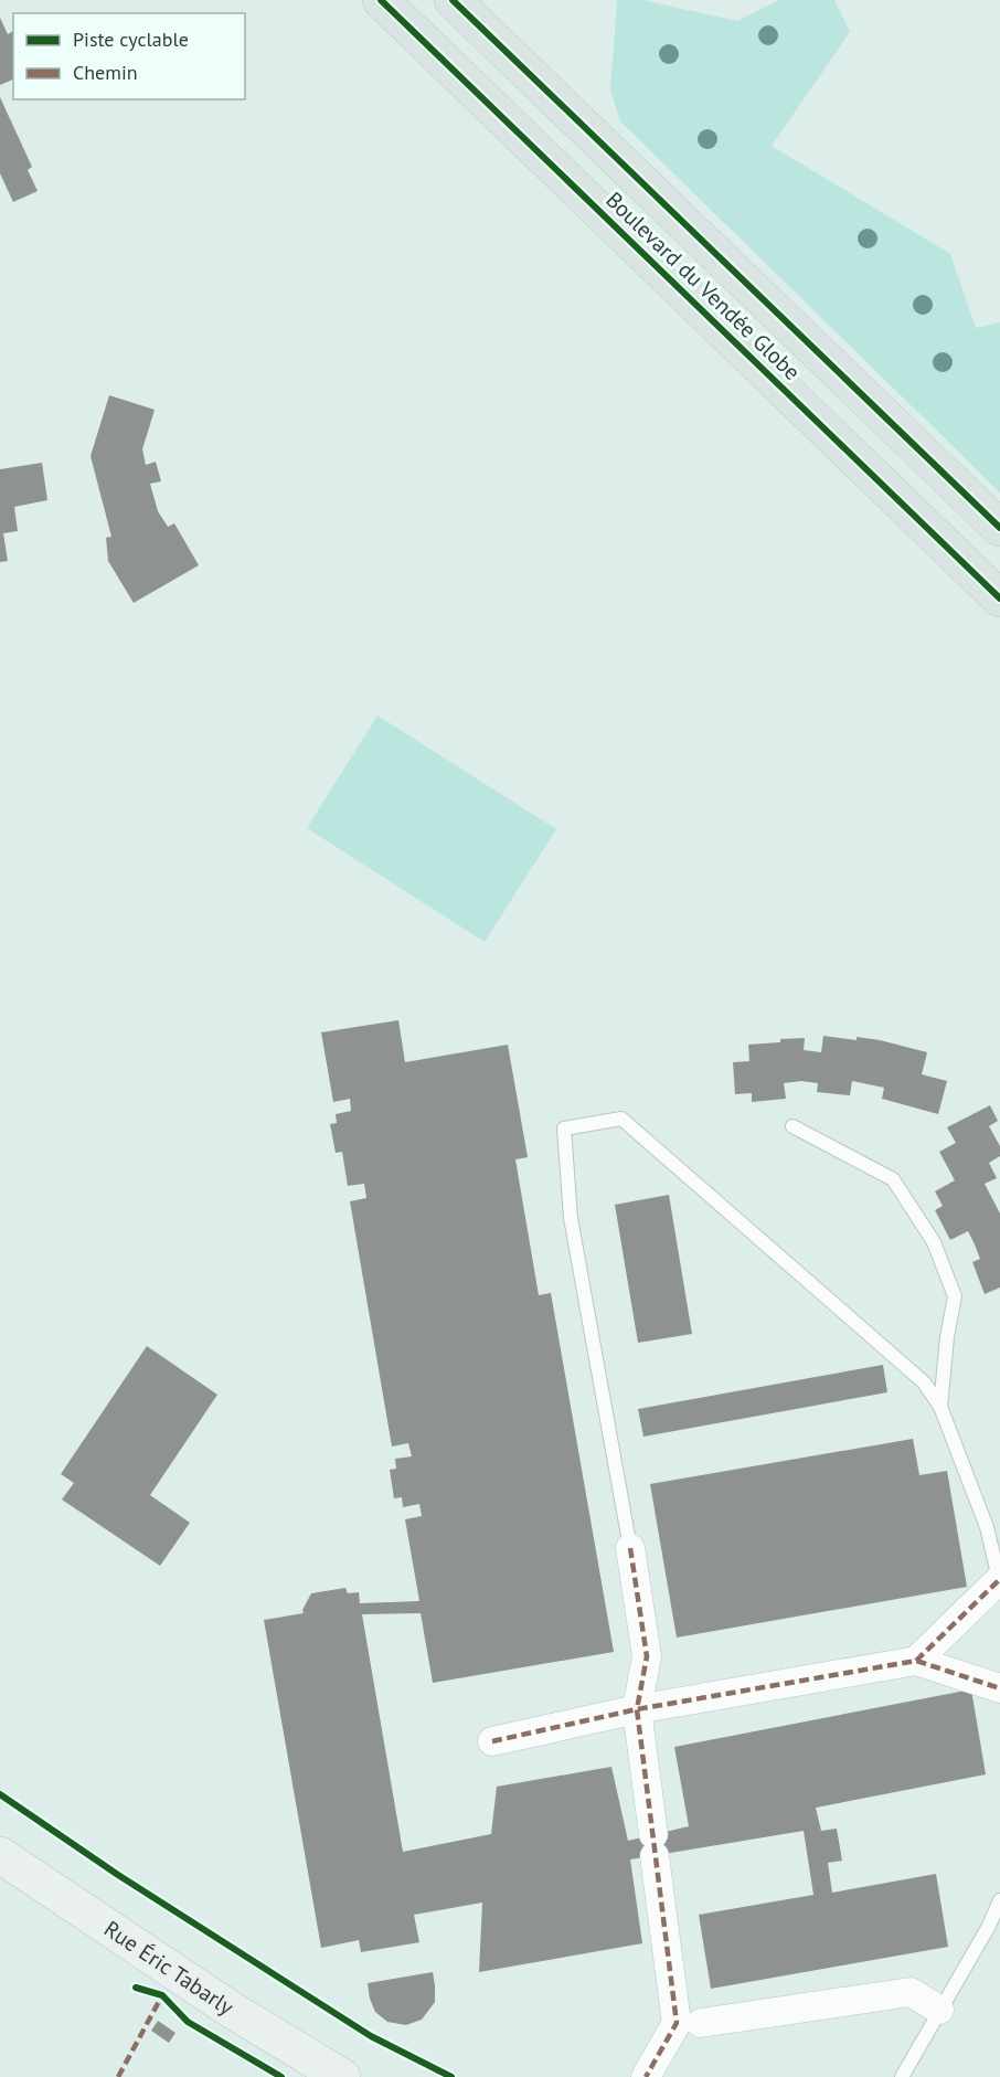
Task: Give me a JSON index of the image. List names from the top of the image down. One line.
{"streets":{"main road":["Boulevard du Vendée Globe"],"street":["Rue Éric Tabarly"]},"legend":["Piste cyclable","Chemin"]}
